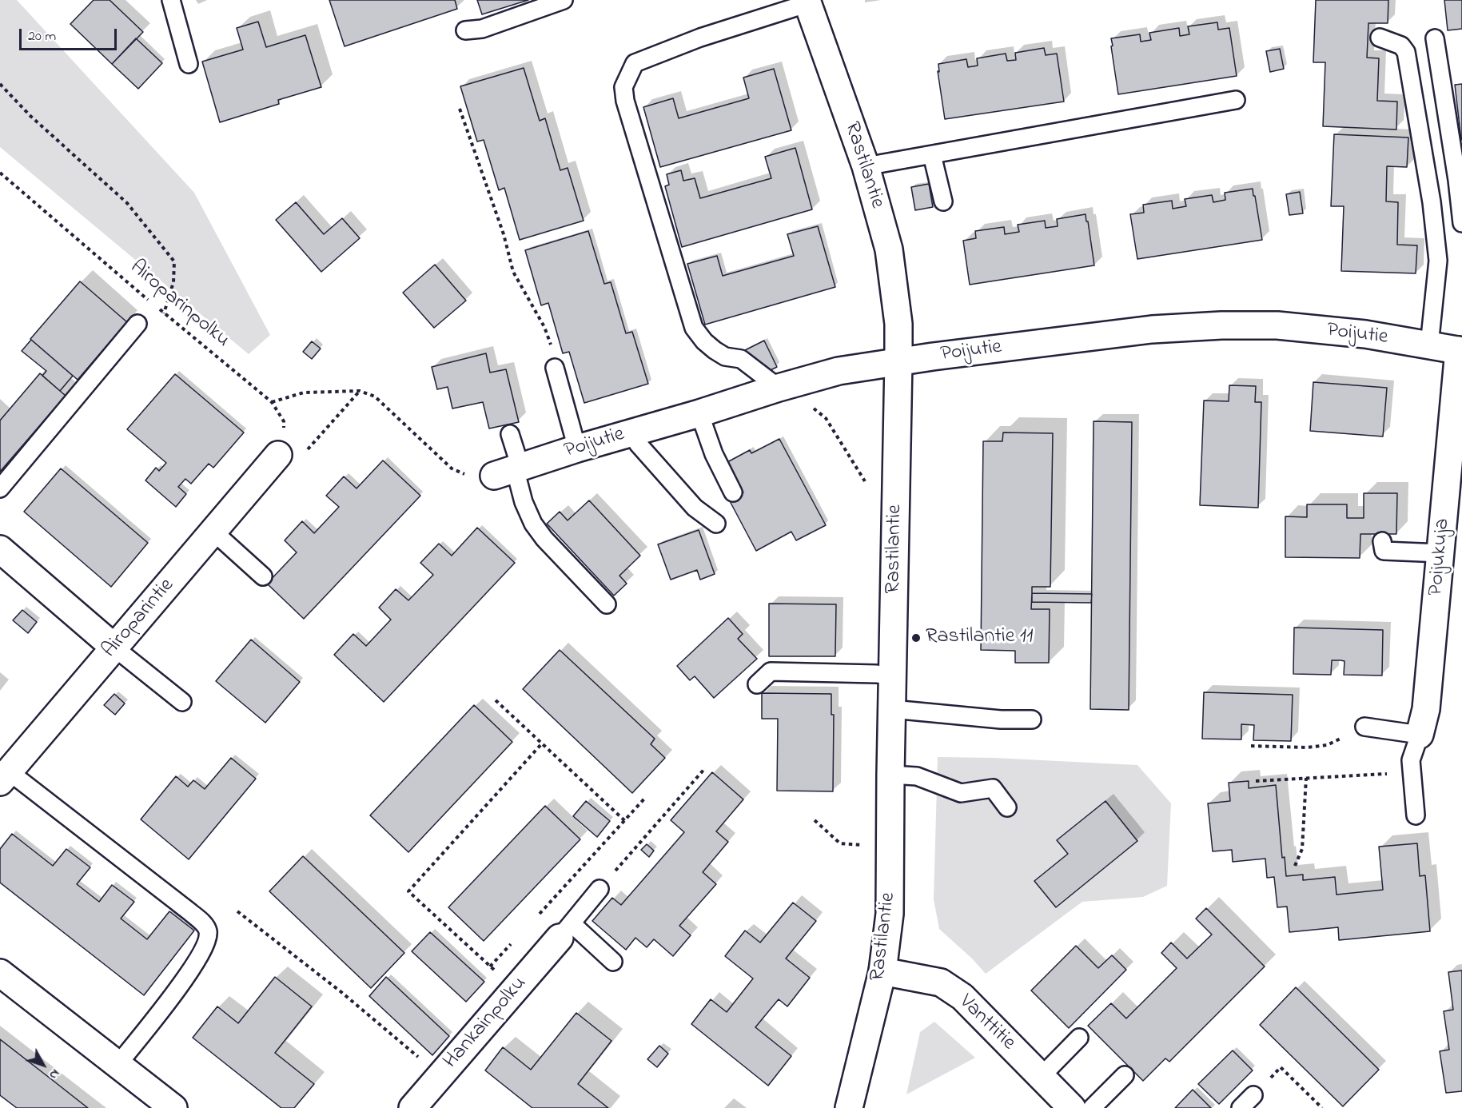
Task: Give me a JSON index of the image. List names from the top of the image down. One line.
{"streets":{"street":["Rastilantie","Poijutie","Poijukuja","Airoparintie","Hankainpolku","Vanttitie"],"path":["Airoparinpolku"]},"crossings":[["Rastilantie","Poijutie"],["Rastilantie","Vanttitie"],["Airoparinpolku","Poijutie"],["Poijutie","Poijukuja"]],"places":["Rastilantie 11"],"scale_bar":"20 m","north":"bottom right"}
